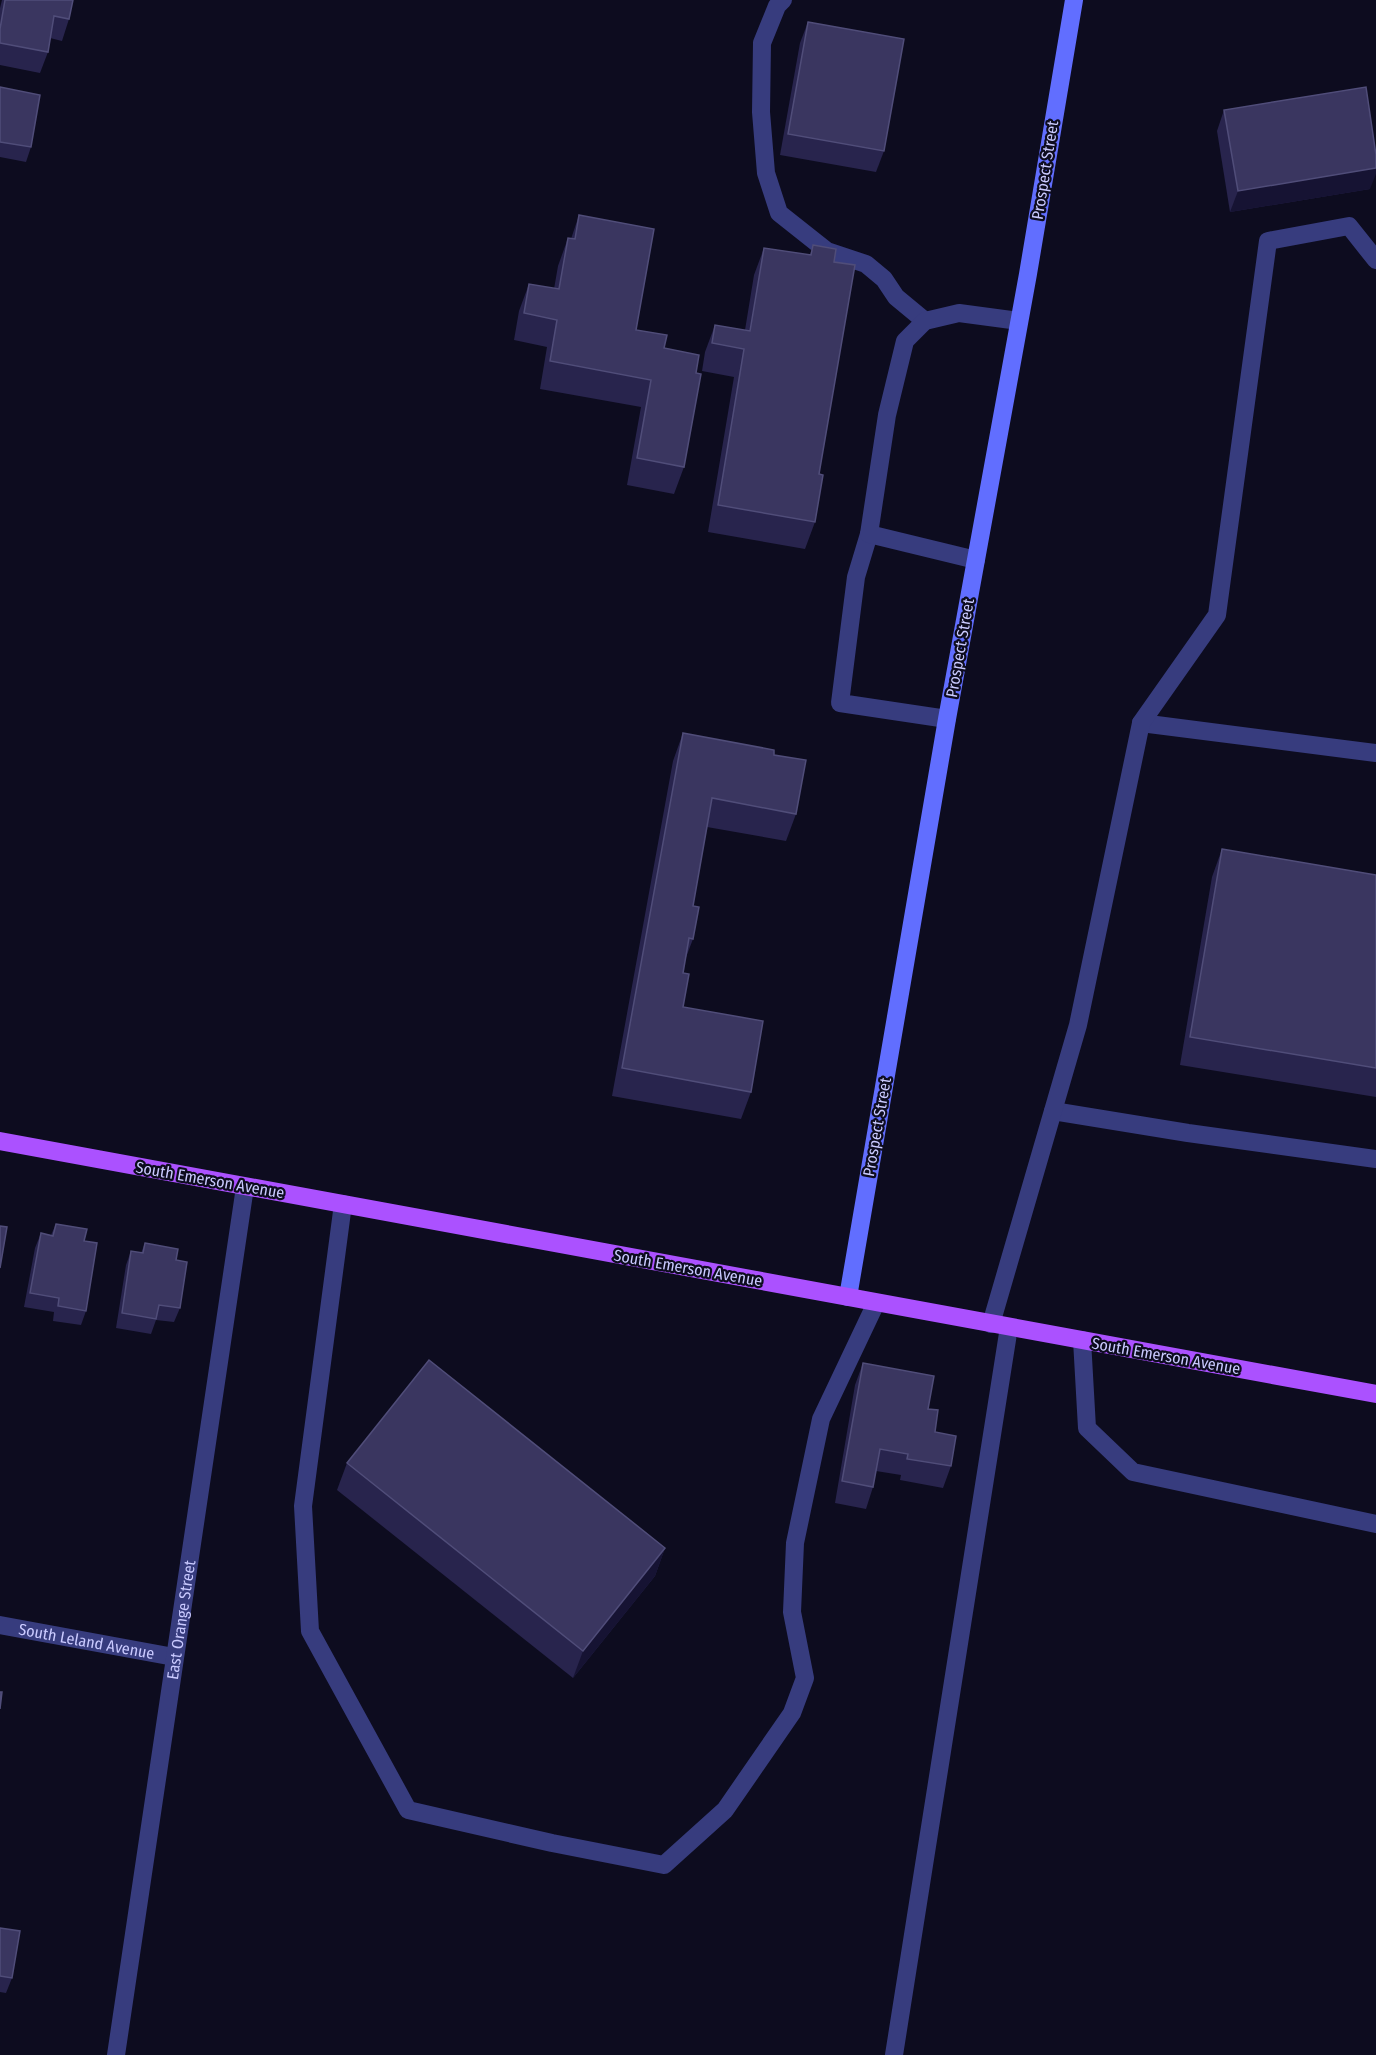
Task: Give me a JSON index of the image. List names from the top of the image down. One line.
{"streets":{"main road":["Prospect Street","South Emerson Avenue"],"street":["East Orange Street","South Leland Avenue"]},"crossings":[["Prospect Street","South Emerson Avenue"],["South Emerson Avenue","East Orange Street"],["East Orange Street","South Leland Avenue"]]}
